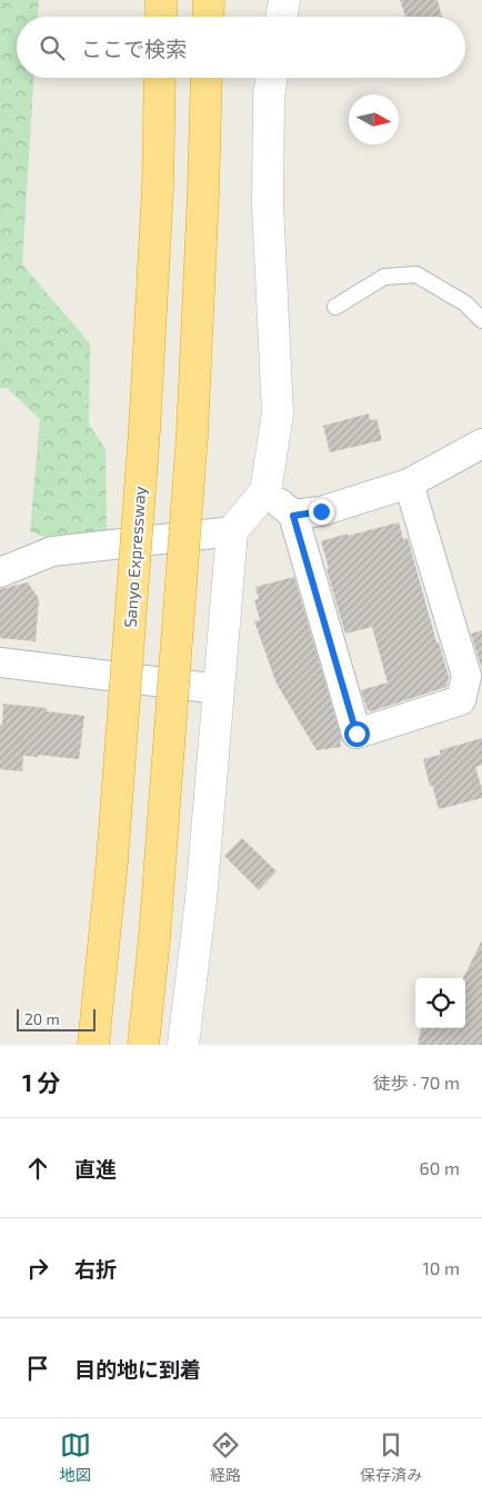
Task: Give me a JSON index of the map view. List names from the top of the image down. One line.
{"streets":{"highway":["Sanyo Expressway"]},"scale_bar":"20 m","north":"right","page":{"search":"ここで検索","scale":"20 m","heading":["1 分","徒歩 · 70 m"],"list":[["直進","60 m"],["右折","10 m"],"目的地に到着"],"nav":["地図","経路","保存済み"]}}
